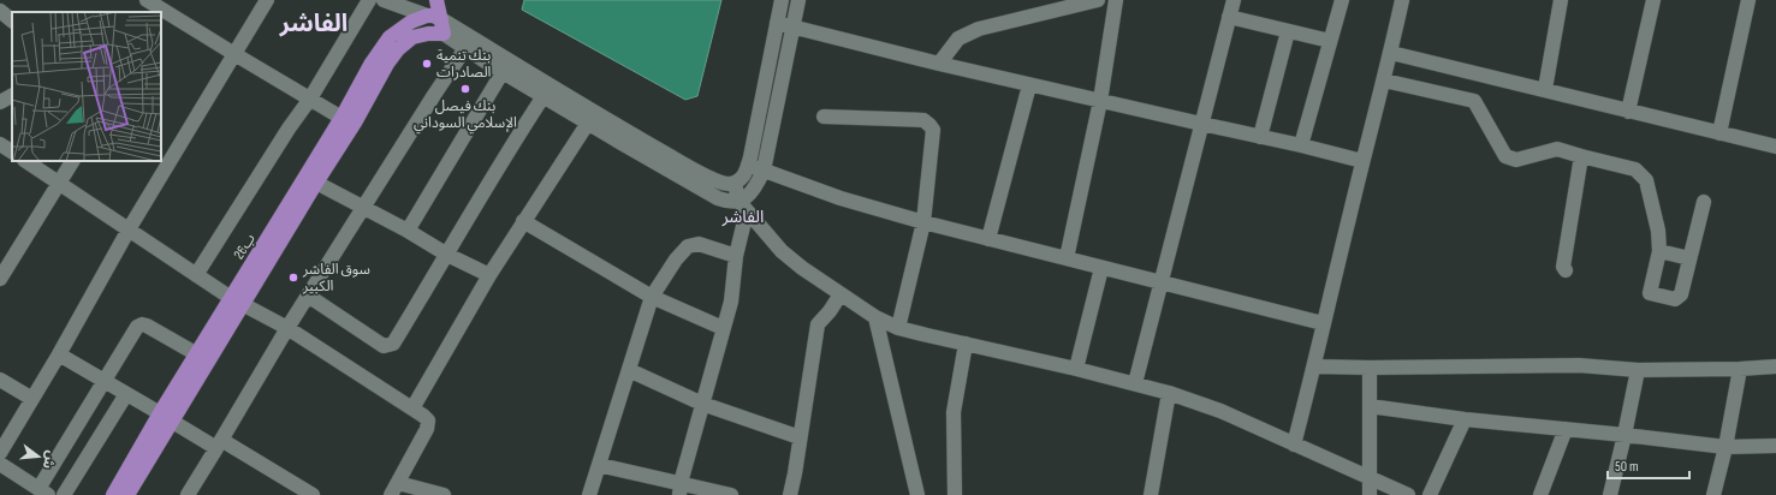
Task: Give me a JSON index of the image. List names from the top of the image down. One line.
{"streets":{"highway":["26ب"]},"districts":["الفاشر","الفاشر"],"places":["بنك تنمية الصادرات","بنك فيصل الإسلامي السوداني","سوق الفاشر الكبير"],"scale_bar":"50 m","north":"right"}
